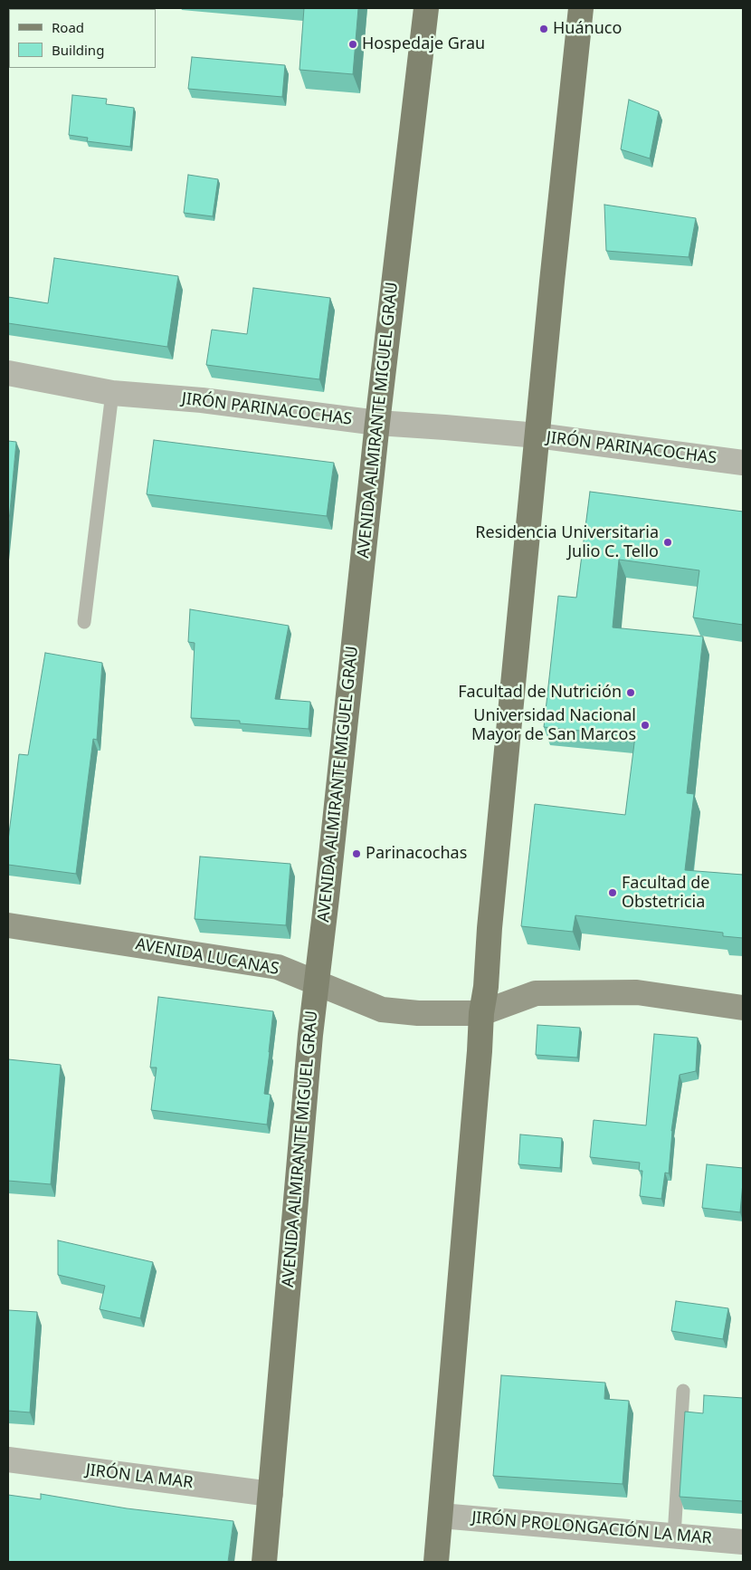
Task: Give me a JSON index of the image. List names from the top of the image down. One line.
{"streets":{"main road":["AVENIDA ALMIRANTE MIGUEL GRAU"],"street":["JIRÓN PARINACOCHAS","AVENIDA LUCANAS","JIRÓN LA MAR","JIRÓN PROLONGACIÓN LA MAR"]},"crossings":[["JIRÓN PARINACOCHAS","AVENIDA ALMIRANTE MIGUEL GRAU"],["AVENIDA ALMIRANTE MIGUEL GRAU","AVENIDA LUCANAS"],["AVENIDA ALMIRANTE MIGUEL GRAU","JIRÓN LA MAR"]],"places":["Huánuco","Hospedaje Grau","Residencia Universitaria Julio C. Tello","Facultad de Nutrición","Universidad Nacional Mayor de San Marcos","Parinacochas","Facultad de Obstetricia"],"legend":["Road","Building"]}
